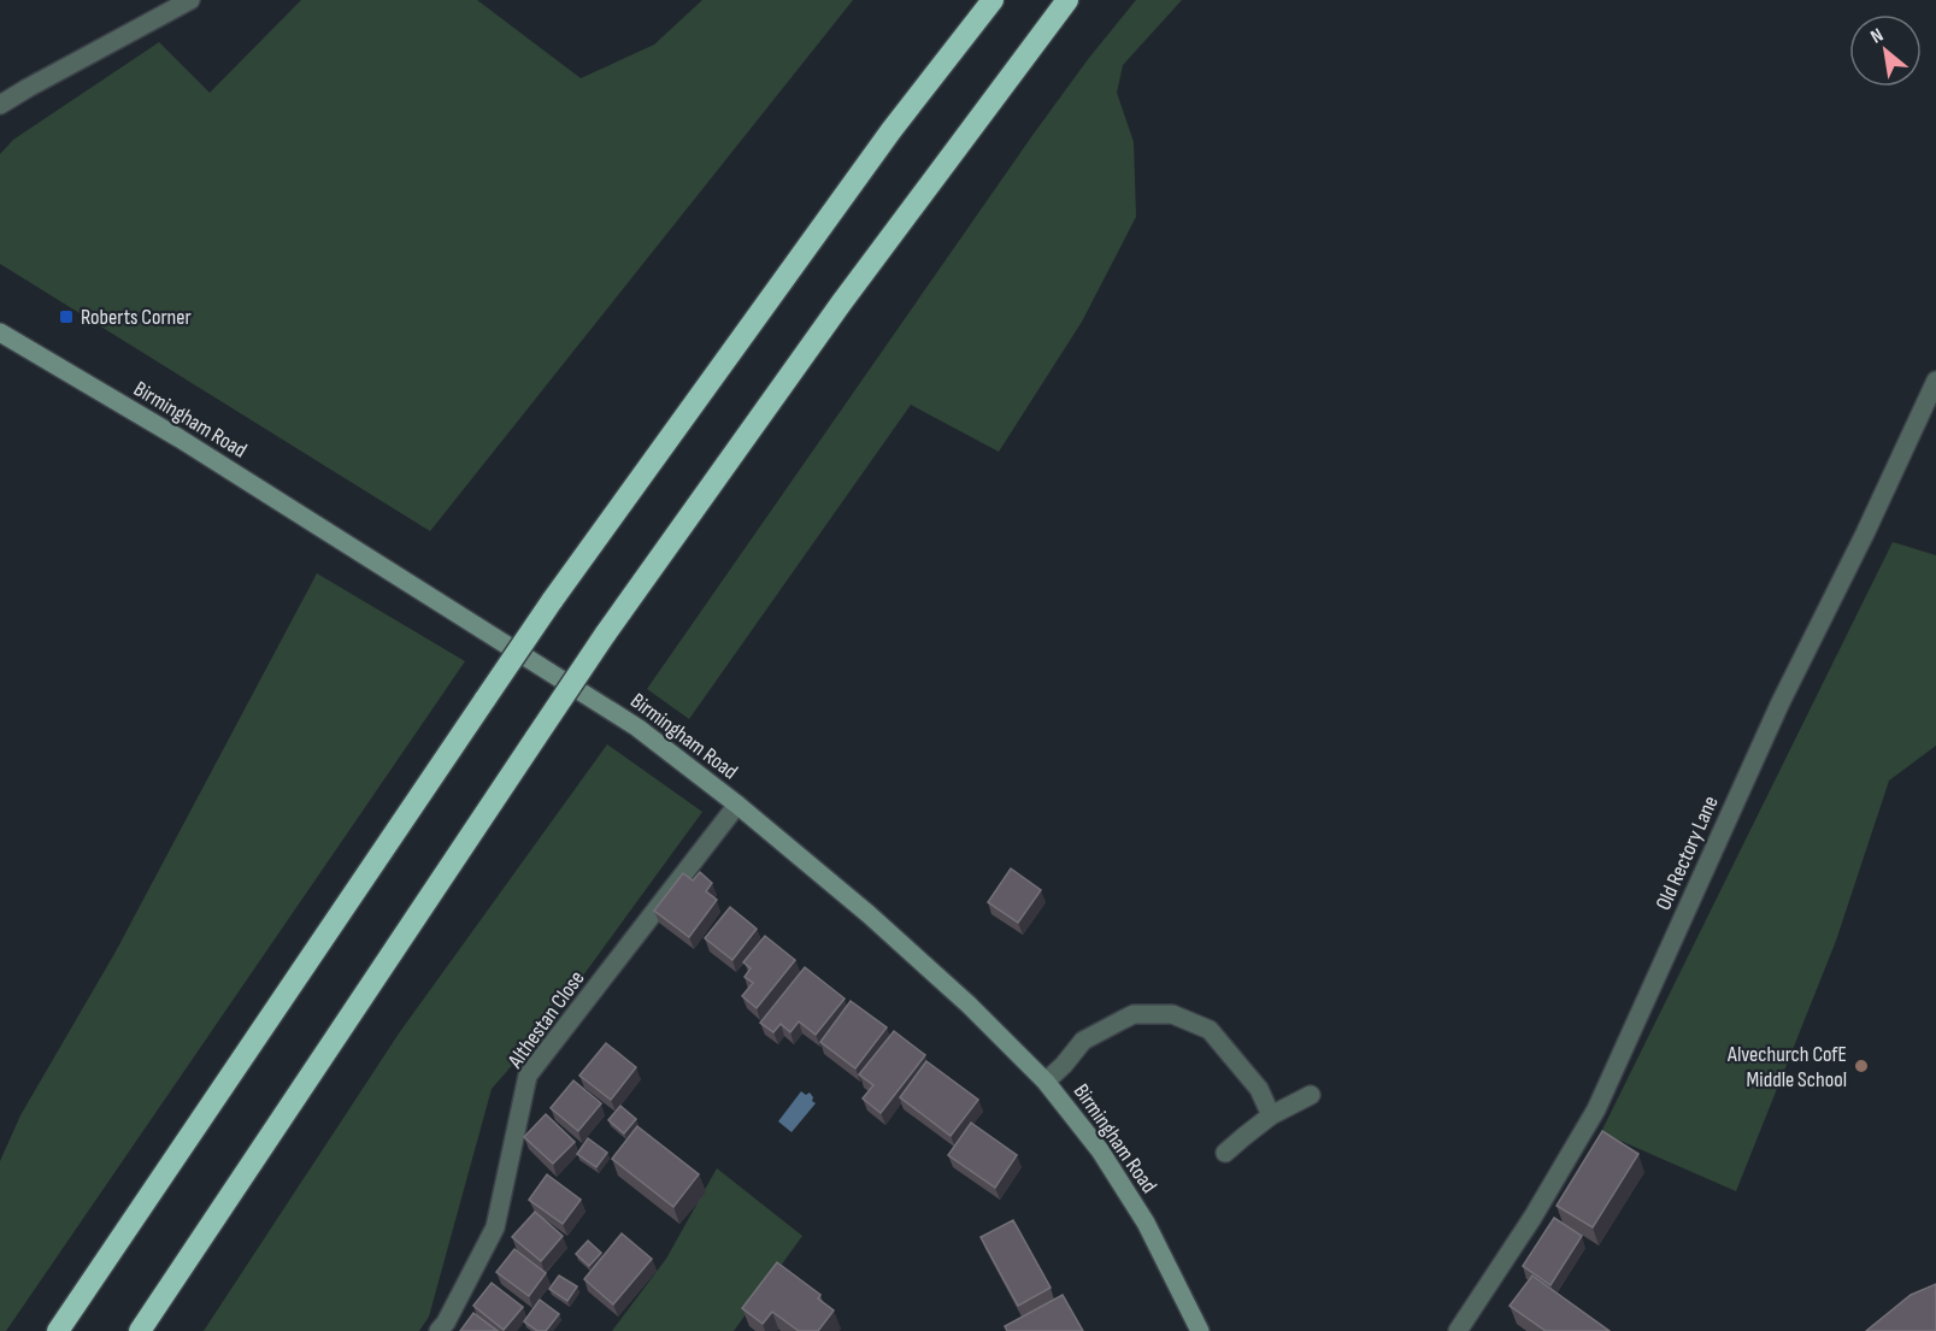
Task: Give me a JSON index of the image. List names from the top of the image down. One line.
{"streets":{"main road":["Birmingham Road"],"street":["Old Rectory Lane","Althestan Close"]},"crossings":[["Birmingham Road","Althestan Close"]],"places":{"transit":["Roberts Corner"],"other":["Alvechurch CofE Middle School"]},"north":"top left"}
